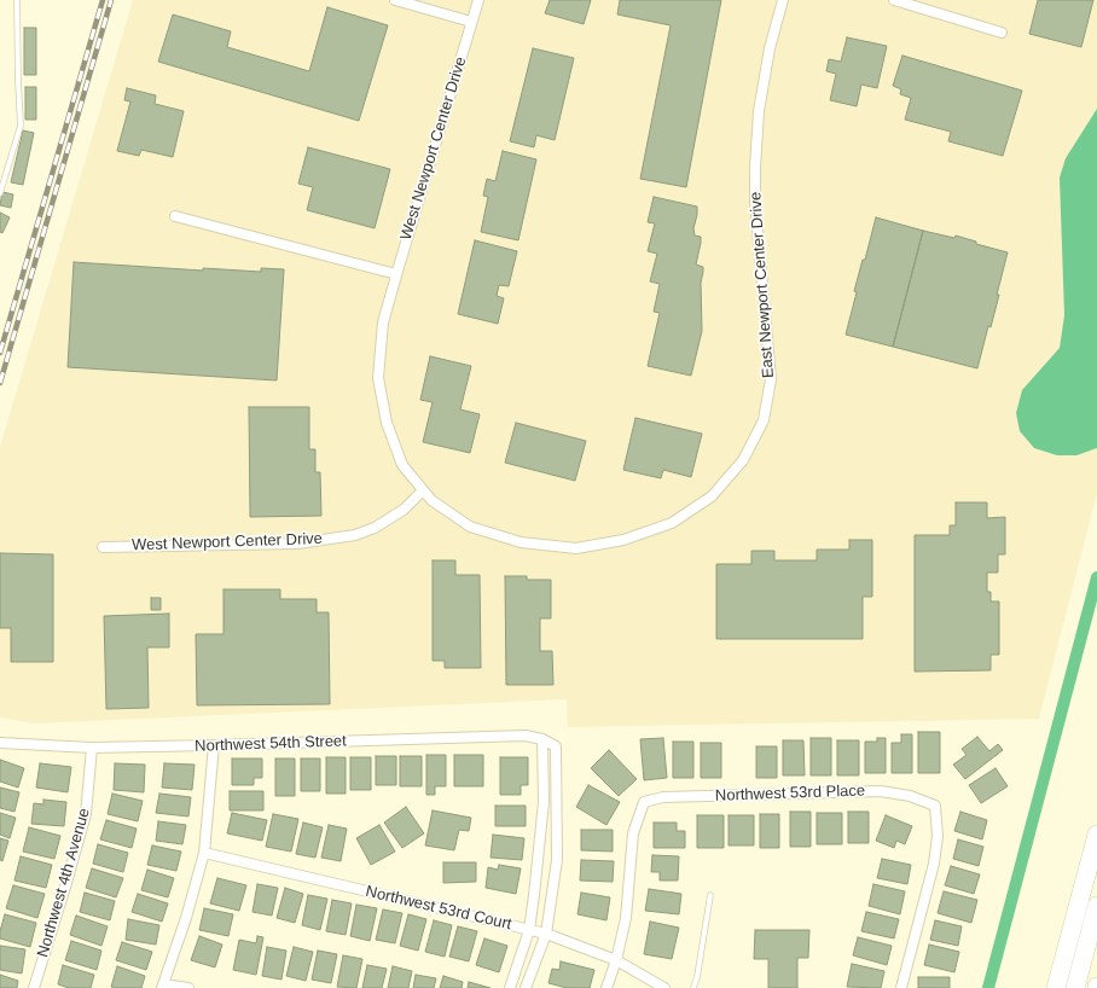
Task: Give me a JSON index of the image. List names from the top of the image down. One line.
{"streets":{"street":["West Newport Center Drive","East Newport Center Drive","Northwest 54th Street","Northwest 53rd Place","Northwest 4th Avenue","Northwest 53rd Court"]},"crossings":[["West Newport Center Drive","East Newport Center Drive"],["Northwest 54th Street","Northwest 4th Avenue"],["Northwest 53rd Place","Northwest 53rd Court"]]}
